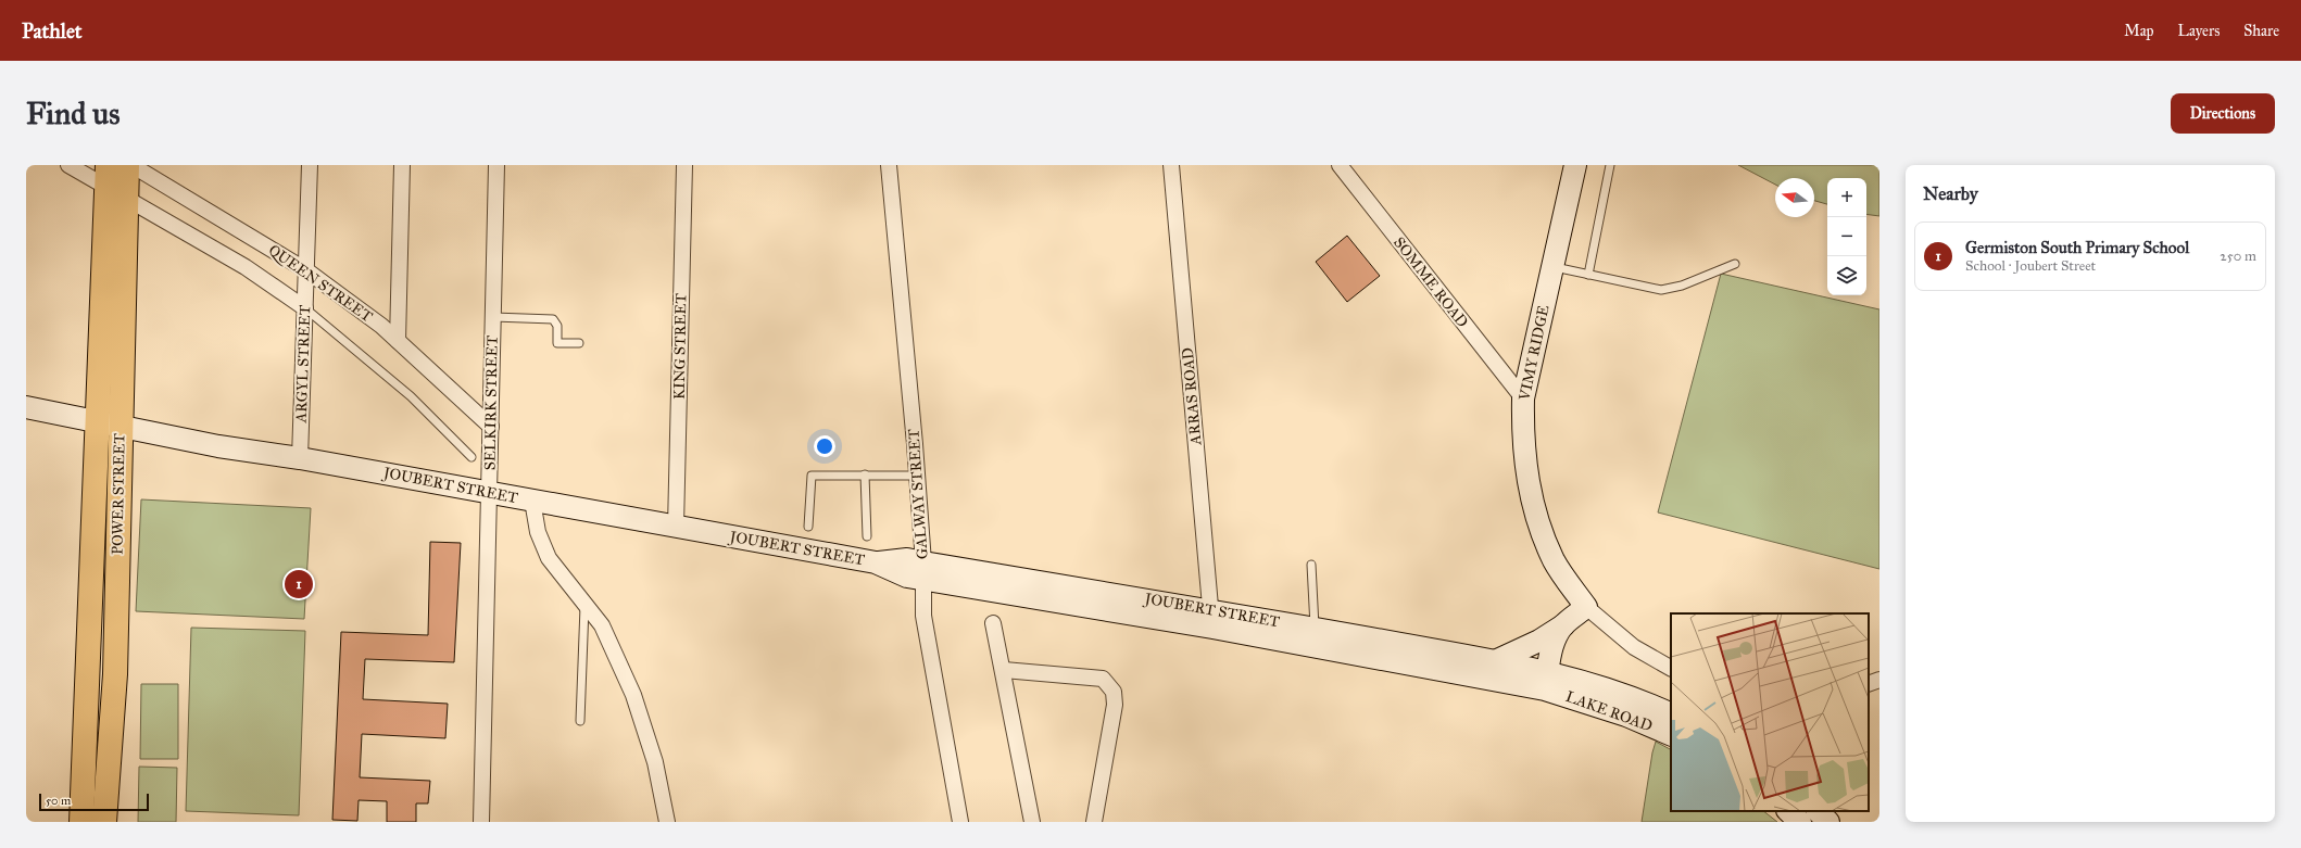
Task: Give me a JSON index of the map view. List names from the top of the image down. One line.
{"streets":{"main road":["VIMY RIDGE","JOUBERT STREET","POWER STREET","LAKE ROAD"],"street":["SOMME ROAD","QUEEN STREET","KING STREET","ARGYL STREET","ARRAS ROAD","SELKIRK STREET","GALWAY STREET"]},"crossings":[["SOMME ROAD","VIMY RIDGE"],["QUEEN STREET","ARGYL STREET"],["QUEEN STREET","SELKIRK STREET"],["QUEEN STREET","POWER STREET"],["KING STREET","JOUBERT STREET"],["ARGYL STREET","JOUBERT STREET"],["ARRAS ROAD","JOUBERT STREET"],["SELKIRK STREET","JOUBERT STREET"],["JOUBERT STREET","POWER STREET"],["JOUBERT STREET","GALWAY STREET"],["JOUBERT STREET","LAKE ROAD"]],"scale_bar":"50 m","north":"left","page":{"header":"Pathlet","nav":["Map","Layers","Share"],"buttons":"Directions","title":"Find us","heading":"Nearby","map_buttons":["+","−"],"list":[{"mark":"1","name":"Germiston South Primary School","note":"School · Joubert Street","value":"250 m"}],"pins":"1","scale":"50 m"}}
